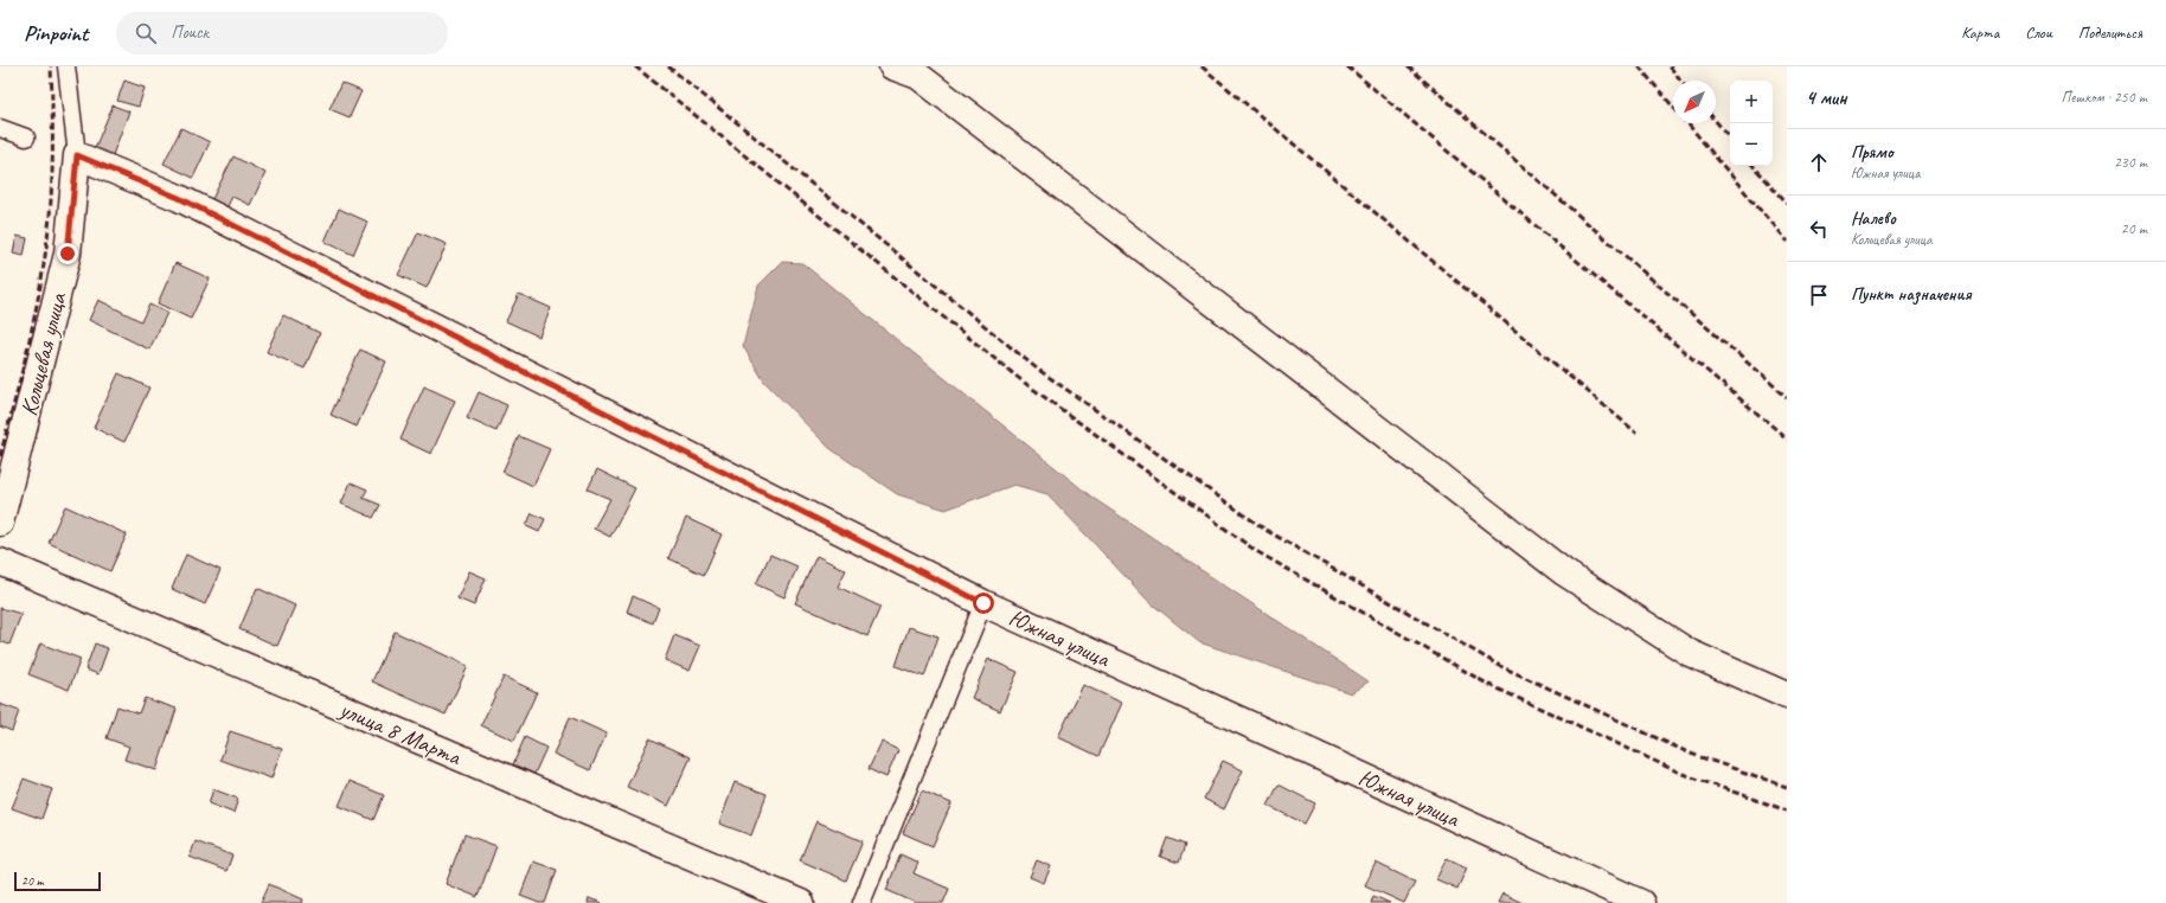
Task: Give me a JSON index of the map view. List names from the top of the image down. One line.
{"streets":{"street":["Кольцевая улица","Южная улица","улица 8 Марта"]},"crossings":[["Кольцевая улица","Южная улица"]],"scale_bar":"20 m","north":"bottom left","page":{"header":"Pinpoint","search":"Поиск","nav":["Карта","Слои","Поделиться"],"heading":["4 мин","Пешком · 250 m"],"map_buttons":["+","−"],"list":[["Прямо","Южная улица","230 m"],["Налево","Кольцевая улица","20 m"],"Пункт назначения"],"scale":"20 m"}}
